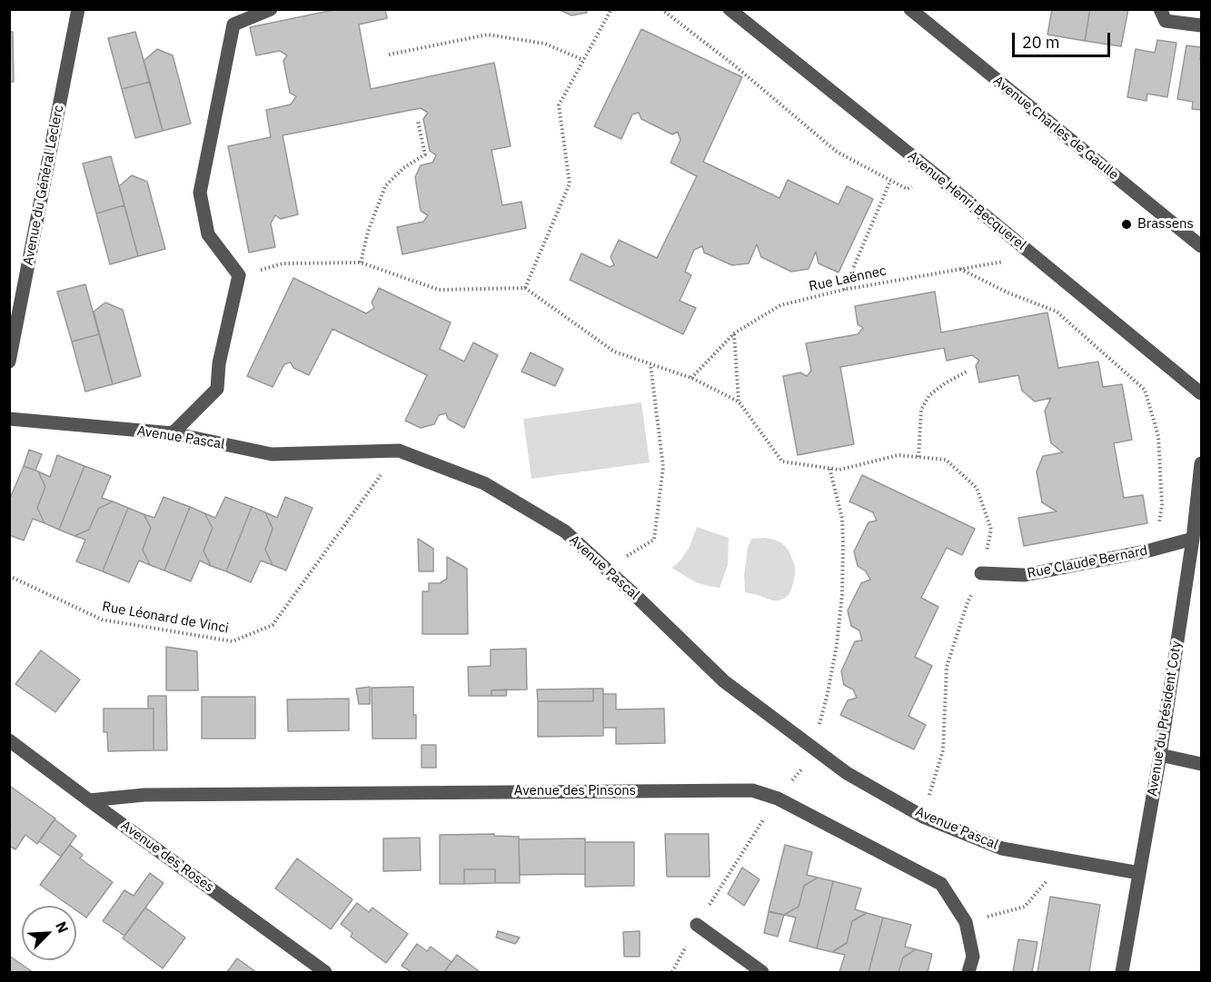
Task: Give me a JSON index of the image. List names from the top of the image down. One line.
{"streets":{"street":["Avenue Charles de Gaulle","Avenue du Général Leclerc","Avenue Henri Becquerel","Avenue Pascal","Rue Claude Bernard","Avenue du Président Coty","Avenue des Pinsons","Avenue des Roses"],"path":["Rue Laënnec","Rue Léonard de Vinci"]},"crossings":[["Avenue Henri Becquerel","Rue Laënnec"],["Avenue Pascal","Rue Léonard de Vinci"],["Avenue Pascal","Avenue du Président Coty"],["Rue Claude Bernard","Avenue du Président Coty"],["Avenue des Pinsons","Avenue des Roses"]],"places":["Brassens"],"scale_bar":"20 m","north":"top right"}
